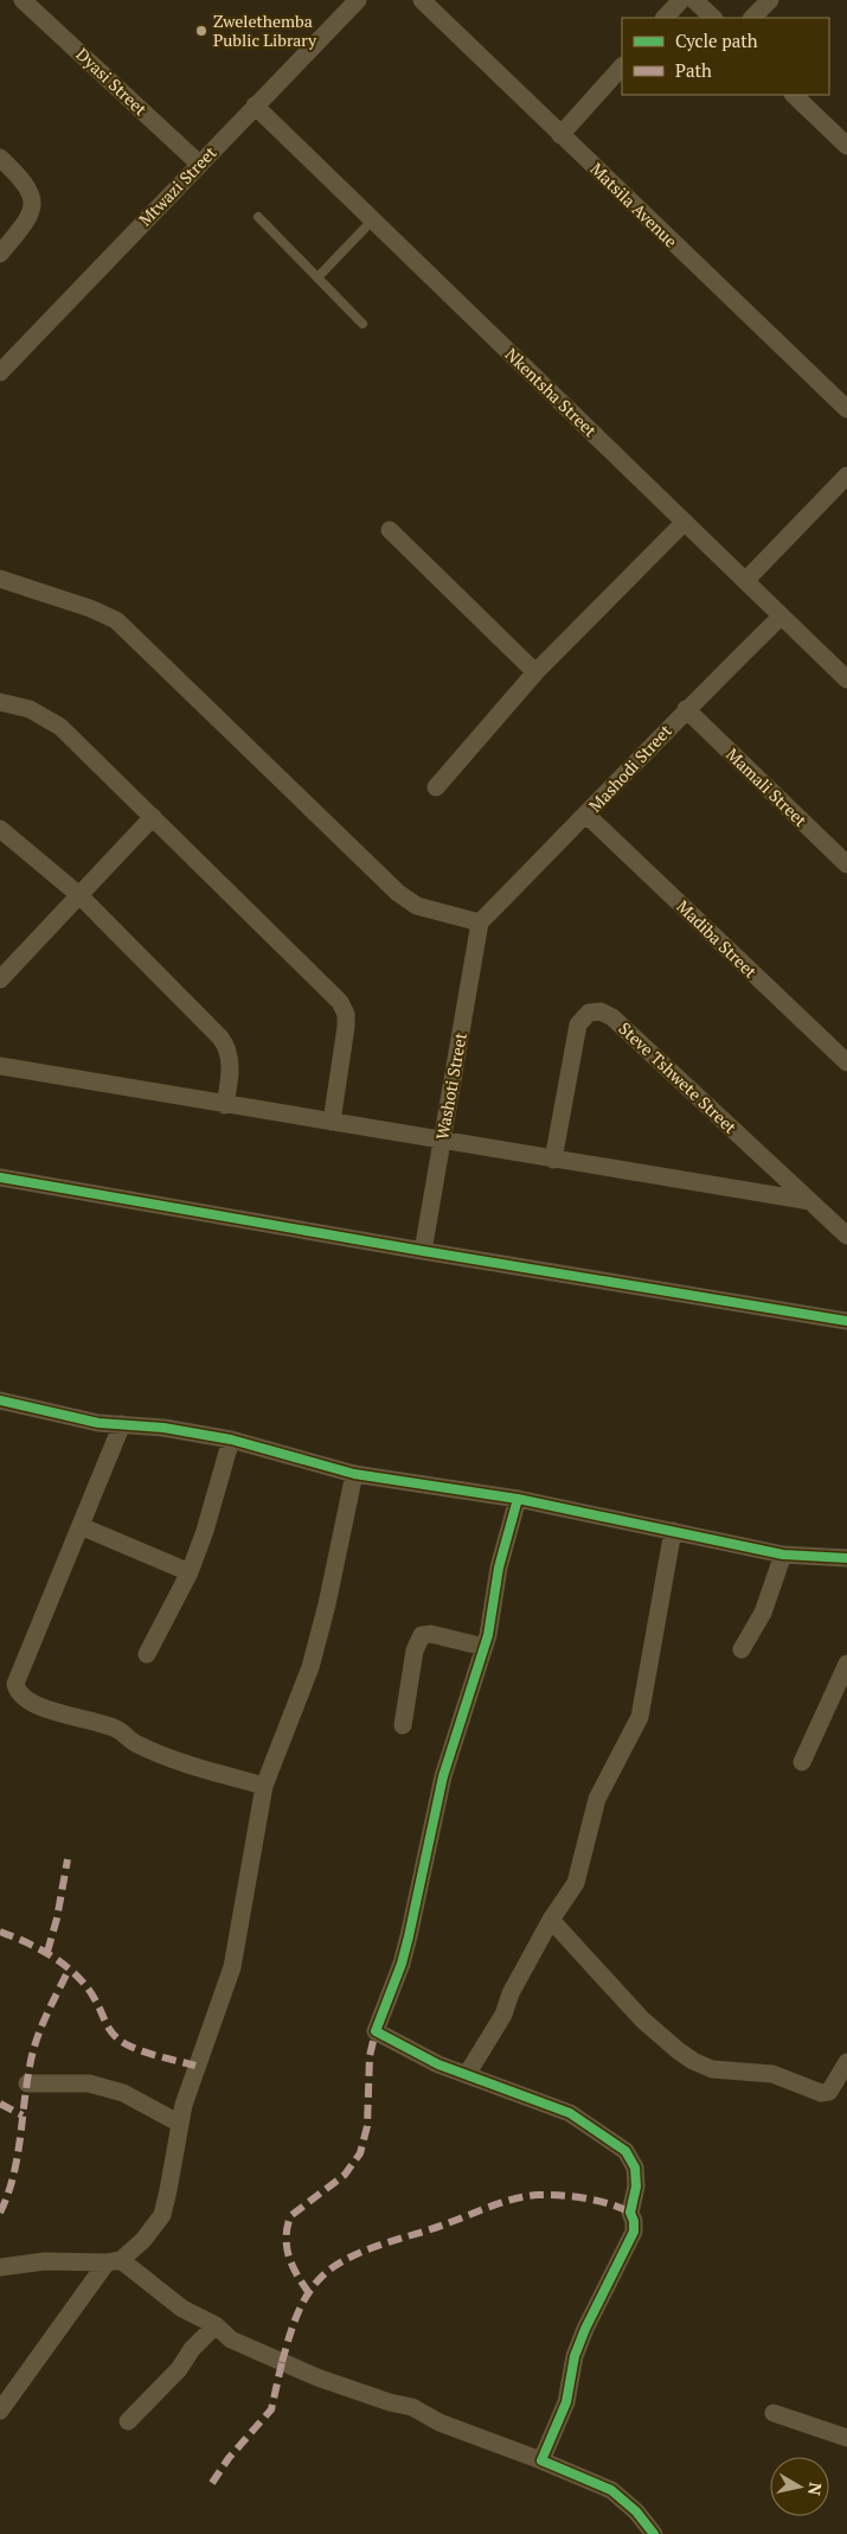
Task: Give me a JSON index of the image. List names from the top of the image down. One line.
{"streets":{"street":["Dyasi Street","Mtwazi Street","Matsila Avenue","Nkentsha Street","Mashodi Street","Mamali Street","Madiba Street","Steve Tshwete Street","Washoti Street"]},"crossings":[["Dyasi Street","Mtwazi Street"],["Mtwazi Street","Nkentsha Street"],["Nkentsha Street","Mashodi Street"],["Mashodi Street","Mamali Street"],["Mashodi Street","Madiba Street"],["Mashodi Street","Washoti Street"]],"places":["Zwelethemba Public Library"],"legend":["Cycle path","Path"],"north":"right"}
